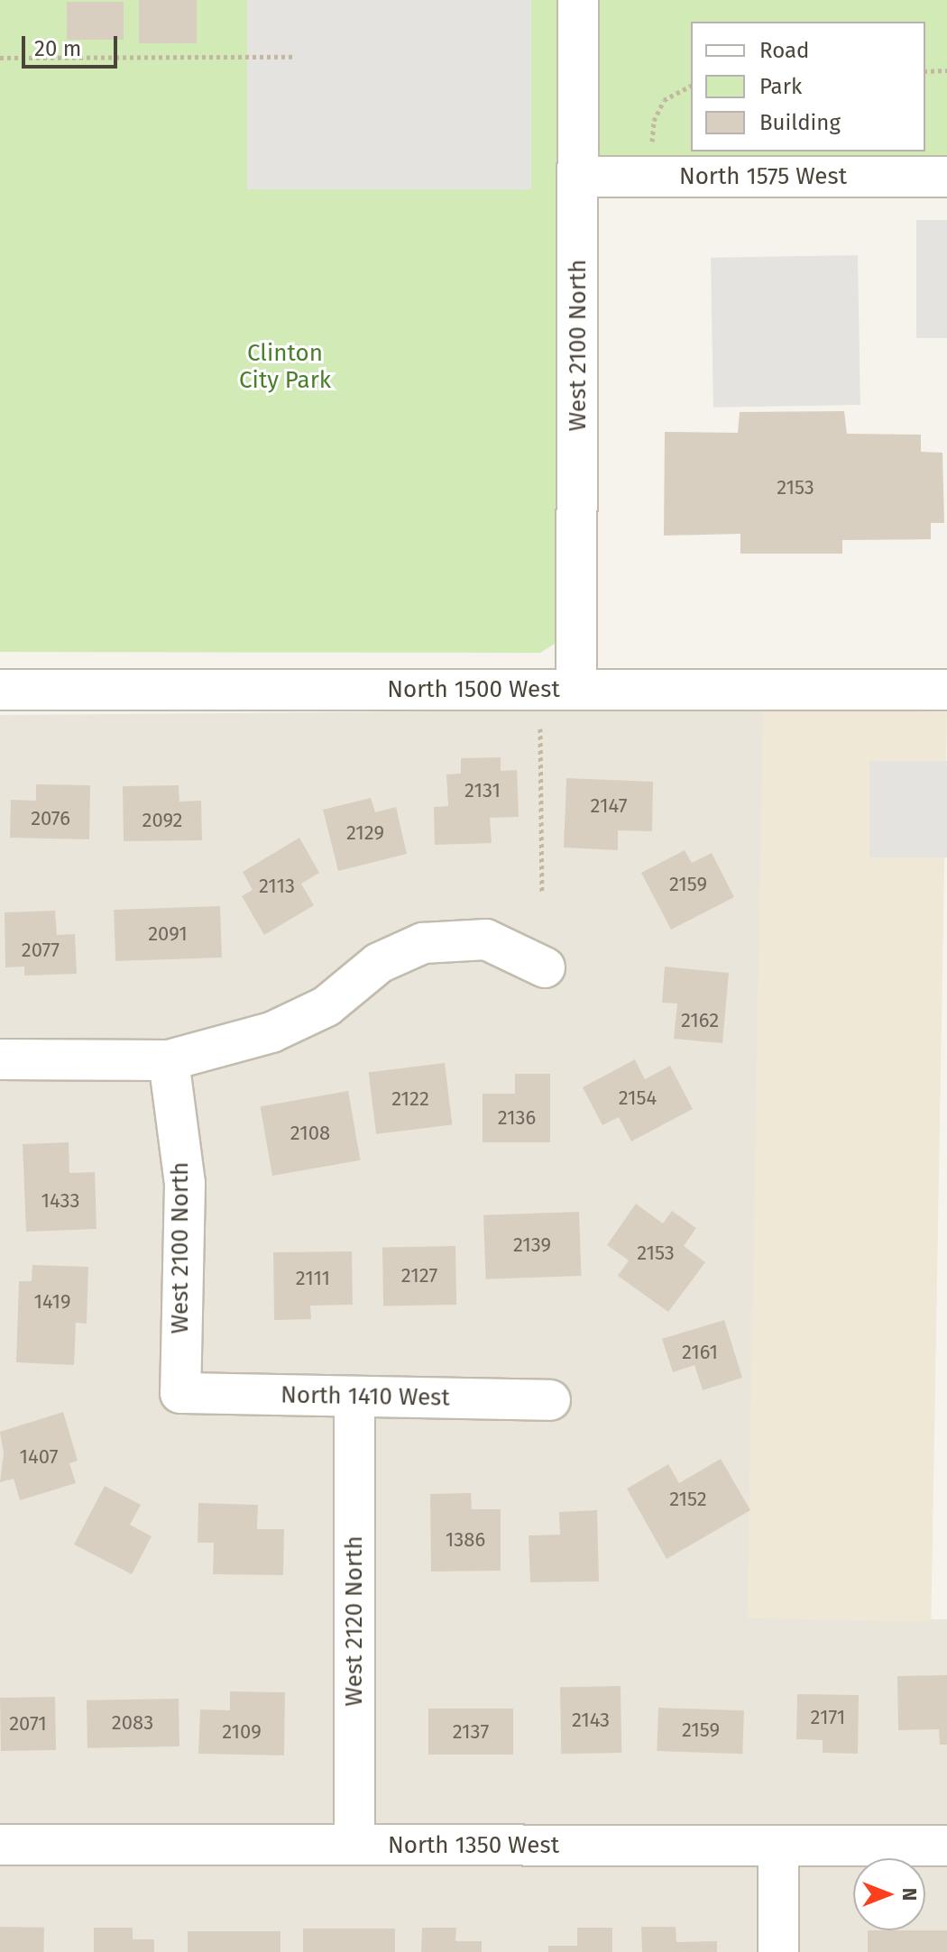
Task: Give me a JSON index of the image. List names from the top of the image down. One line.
{"streets":{"street":["North 1575 West","West 2100 North","North 1500 West","North 1410 West","West 2120 North","North 1350 West"]},"crossings":[["North 1575 West","West 2100 North"],["West 2100 North","North 1500 West"],["West 2100 North","North 1410 West"],["North 1410 West","West 2120 North"],["West 2120 North","North 1350 West"]],"parks":["Clinton City Park"],"house_numbers":["2153","2131","2147","2076","2092","2129","2159","2113","2091","2077","2162","2154","2122","2136","2108","1433","2139","2153","2127","2111","1419","2161","1407","2152","1386","2171","2143","2083","2071","2159","2109","2137"],"legend":["Road","Park","Building"],"scale_bar":"20 m","north":"right"}
